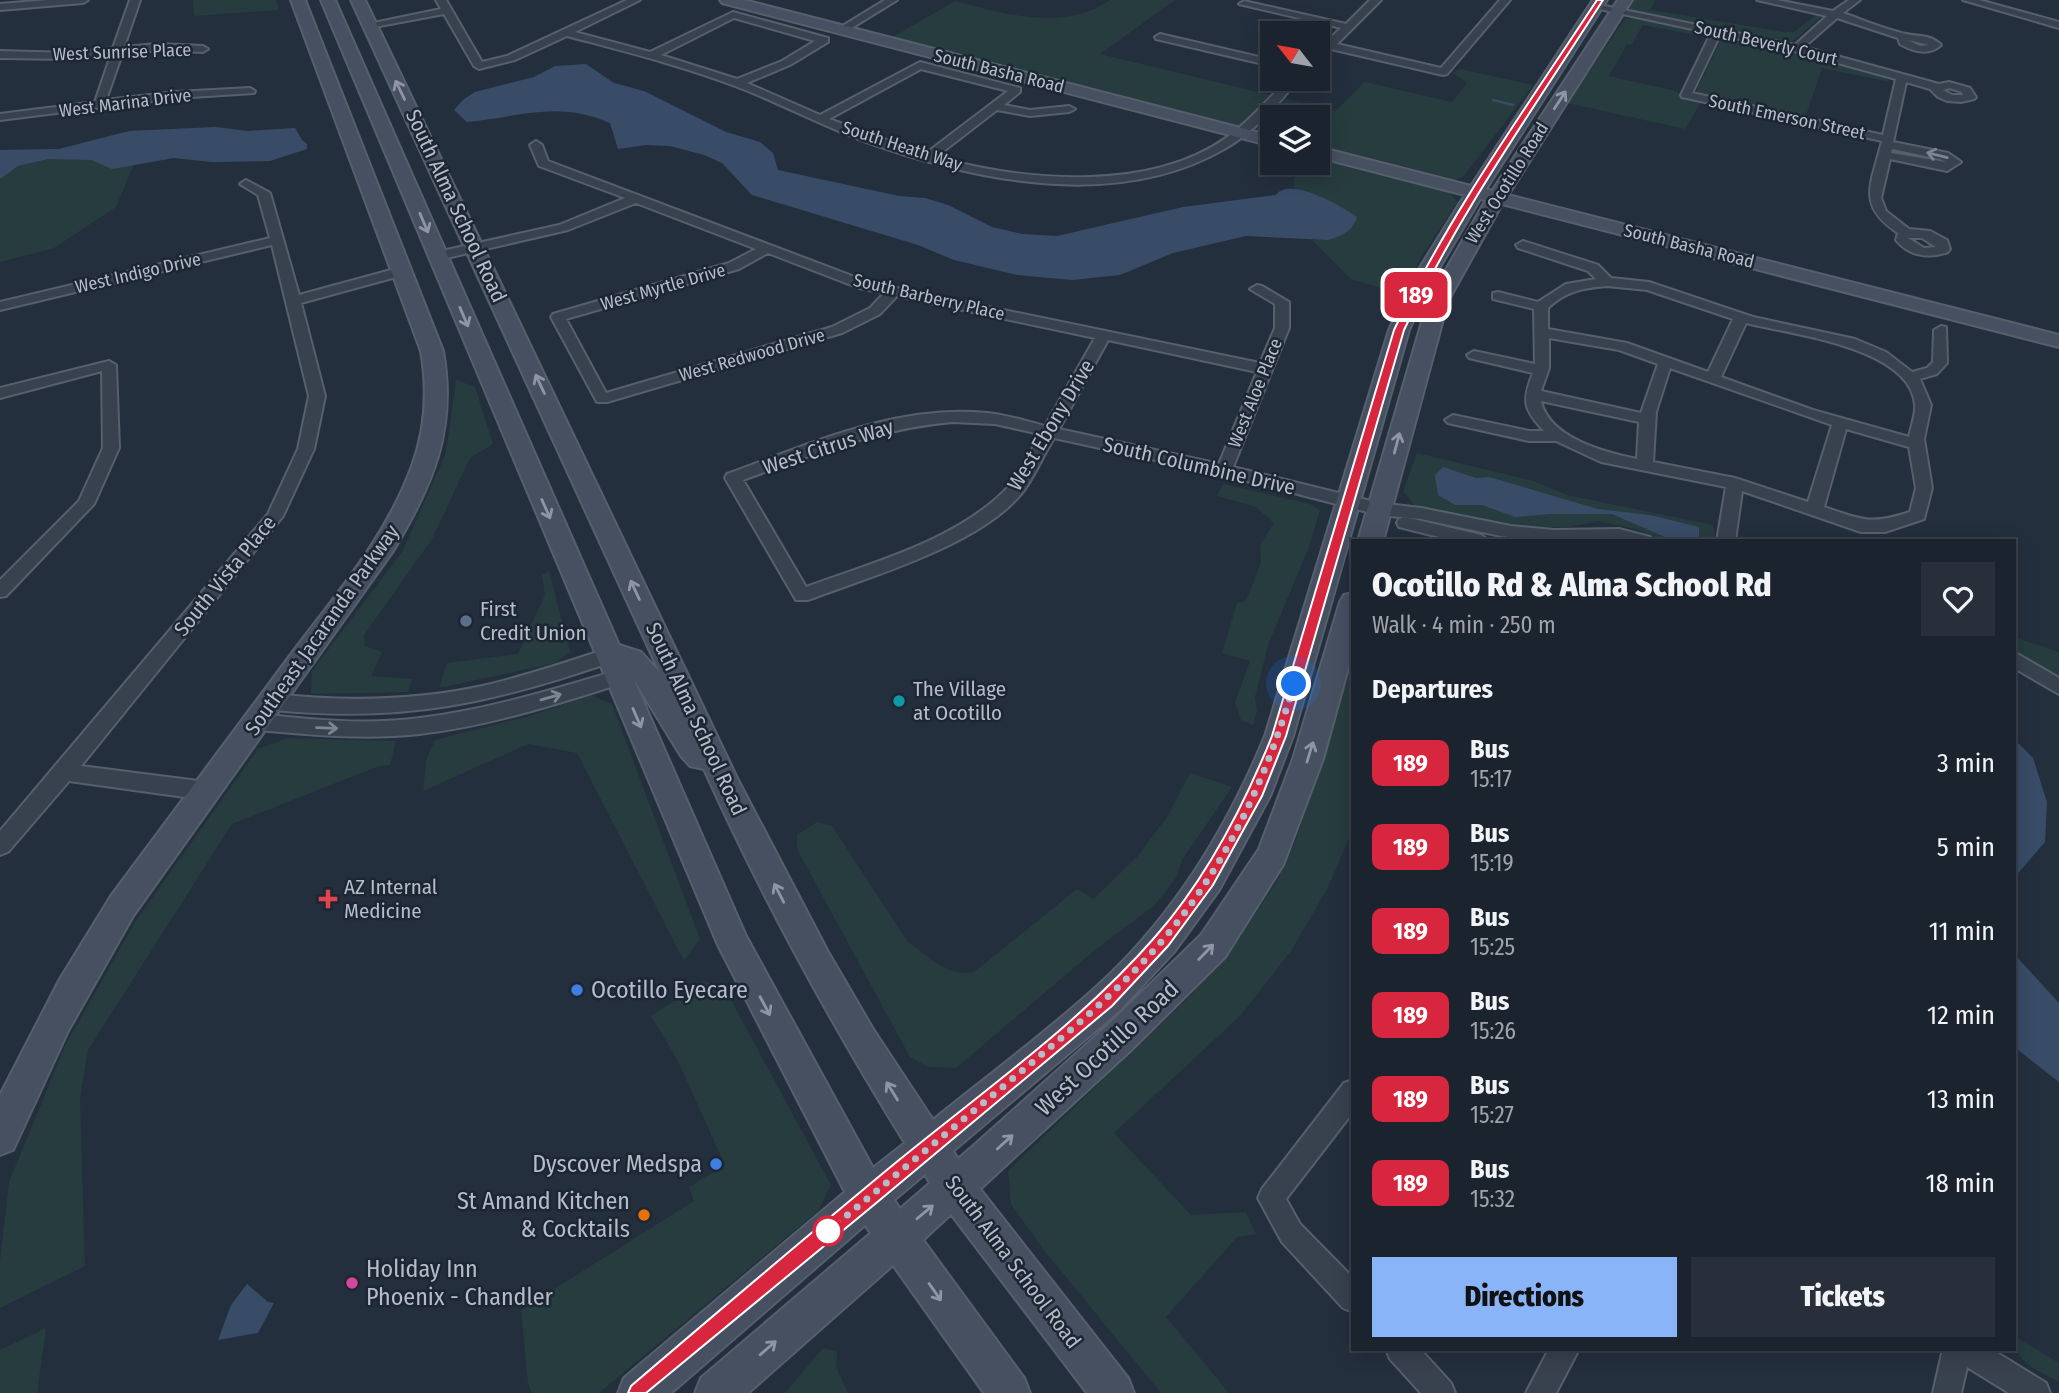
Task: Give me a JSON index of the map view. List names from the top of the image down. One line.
{"streets":{"main road":["South Basha Road","West Ocotillo Road","South Alma School Road","Southeast Jacaranda Parkway"],"street":["South Beverly Court","West Sunrise Place","West Marina Drive","South Emerson Street","South Heath Way","West Indigo Drive","West Myrtle Drive","South Barberry Place","West Redwood Drive","West Aloe Place","West Ebony Drive","West Citrus Way","South Columbine Drive","South Vista Place"]},"crossings":[["South Beverly Court","South Emerson Street"],["South Beverly Court","West Ocotillo Road"],["South Basha Road","South Heath Way"],["South Basha Road","West Ocotillo Road"],["West Ocotillo Road","South Alma School Road"],["West Ocotillo Road","South Columbine Drive"],["West Indigo Drive","South Vista Place"],["West Myrtle Drive","South Barberry Place"],["West Myrtle Drive","West Redwood Drive"],["South Barberry Place","West Redwood Drive"],["South Barberry Place","West Aloe Place"],["South Barberry Place","West Ebony Drive"],["West Aloe Place","South Columbine Drive"],["West Ebony Drive","West Citrus Way"],["West Ebony Drive","South Columbine Drive"],["West Citrus Way","South Columbine Drive"]],"places":{"other":["First Credit Union","The Village at Ocotillo","Ocotillo Eyecare","Dyscover Medspa","St Amand Kitchen & Cocktails","Holiday Inn Phoenix - Chandler"],"health":["AZ Internal Medicine"]},"lines":["bus line 189"],"north":"top left","page":{"on_map":"189","heading":[["Ocotillo Rd & Alma School Rd","Walk · 4 min · 250 m"],"Departures"],"list":[{"mark":"189","name":"Bus","note":"15:17","value":"3 min"},{"mark":"189","name":"Bus","note":"15:19","value":"5 min"},{"mark":"189","name":"Bus","note":"15:25","value":"11 min"},{"mark":"189","name":"Bus","note":"15:26","value":"12 min"},{"mark":"189","name":"Bus","note":"15:27","value":"13 min"},{"mark":"189","name":"Bus","note":"15:32","value":"18 min"}],"buttons":["Directions","Tickets"]}}
